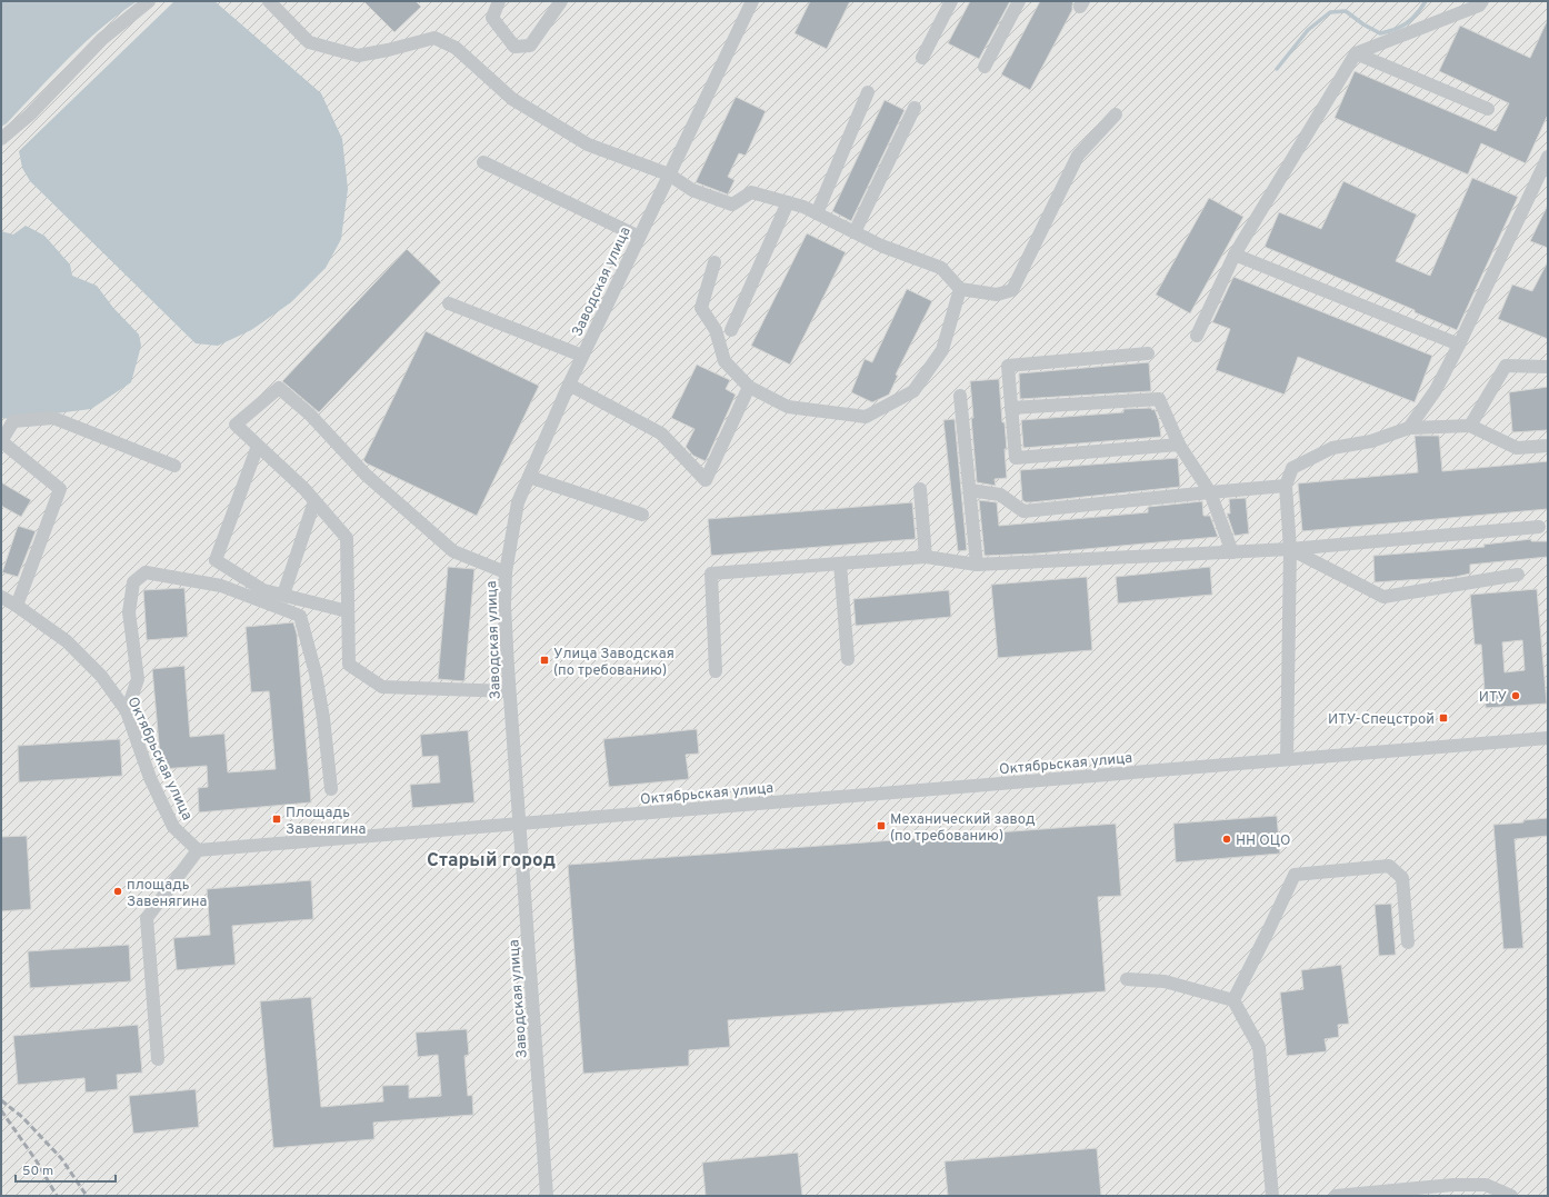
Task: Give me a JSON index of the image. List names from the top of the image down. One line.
{"streets":{"street":["Заводская улица","Октябрьская улица"]},"crossings":[["Заводская улица","Октябрьская улица"]],"districts":["Старый город"],"places":{"transit":["Улица Заводская (по требованию)","ИТУ-Спецстрой","Площадь Завенягина","Механический завод (по требованию)"],"other":["ИТУ","НН ОЦО","площадь Завенягина"]},"scale_bar":"50 m"}
